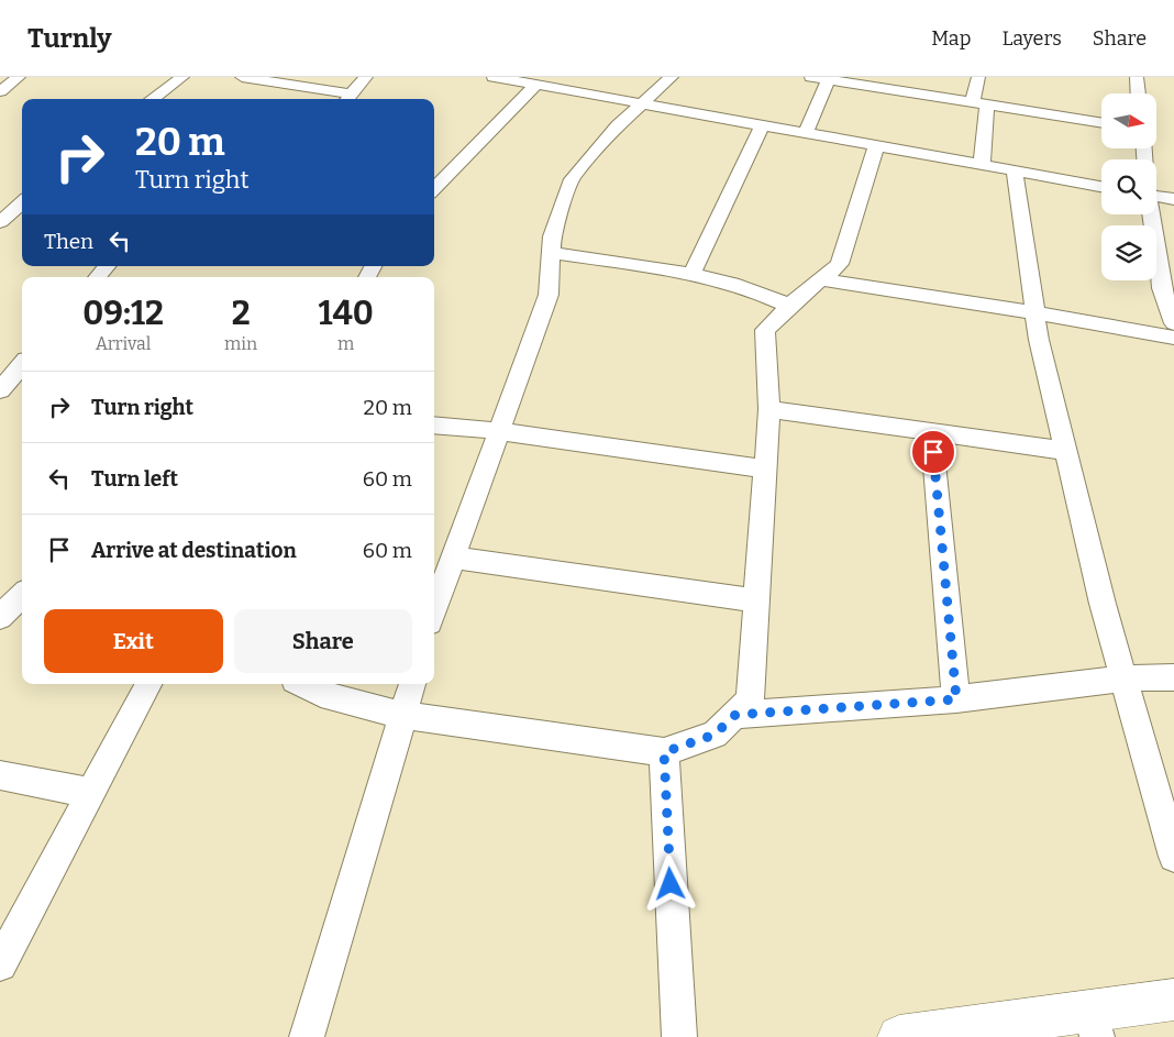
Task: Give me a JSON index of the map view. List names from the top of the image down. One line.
{"north":"right","page":{"header":"Turnly","nav":["Map","Layers","Share"],"turn":["20 m","Turn right"],"then":"Then","eta":["09:12","Arrival","2","min","140","m"],"list":[{"name":"Turn right","value":"20 m"},{"name":"Turn left","value":"60 m"},{"name":"Arrive at destination","value":"60 m"}],"buttons":["Exit","Share"]}}
